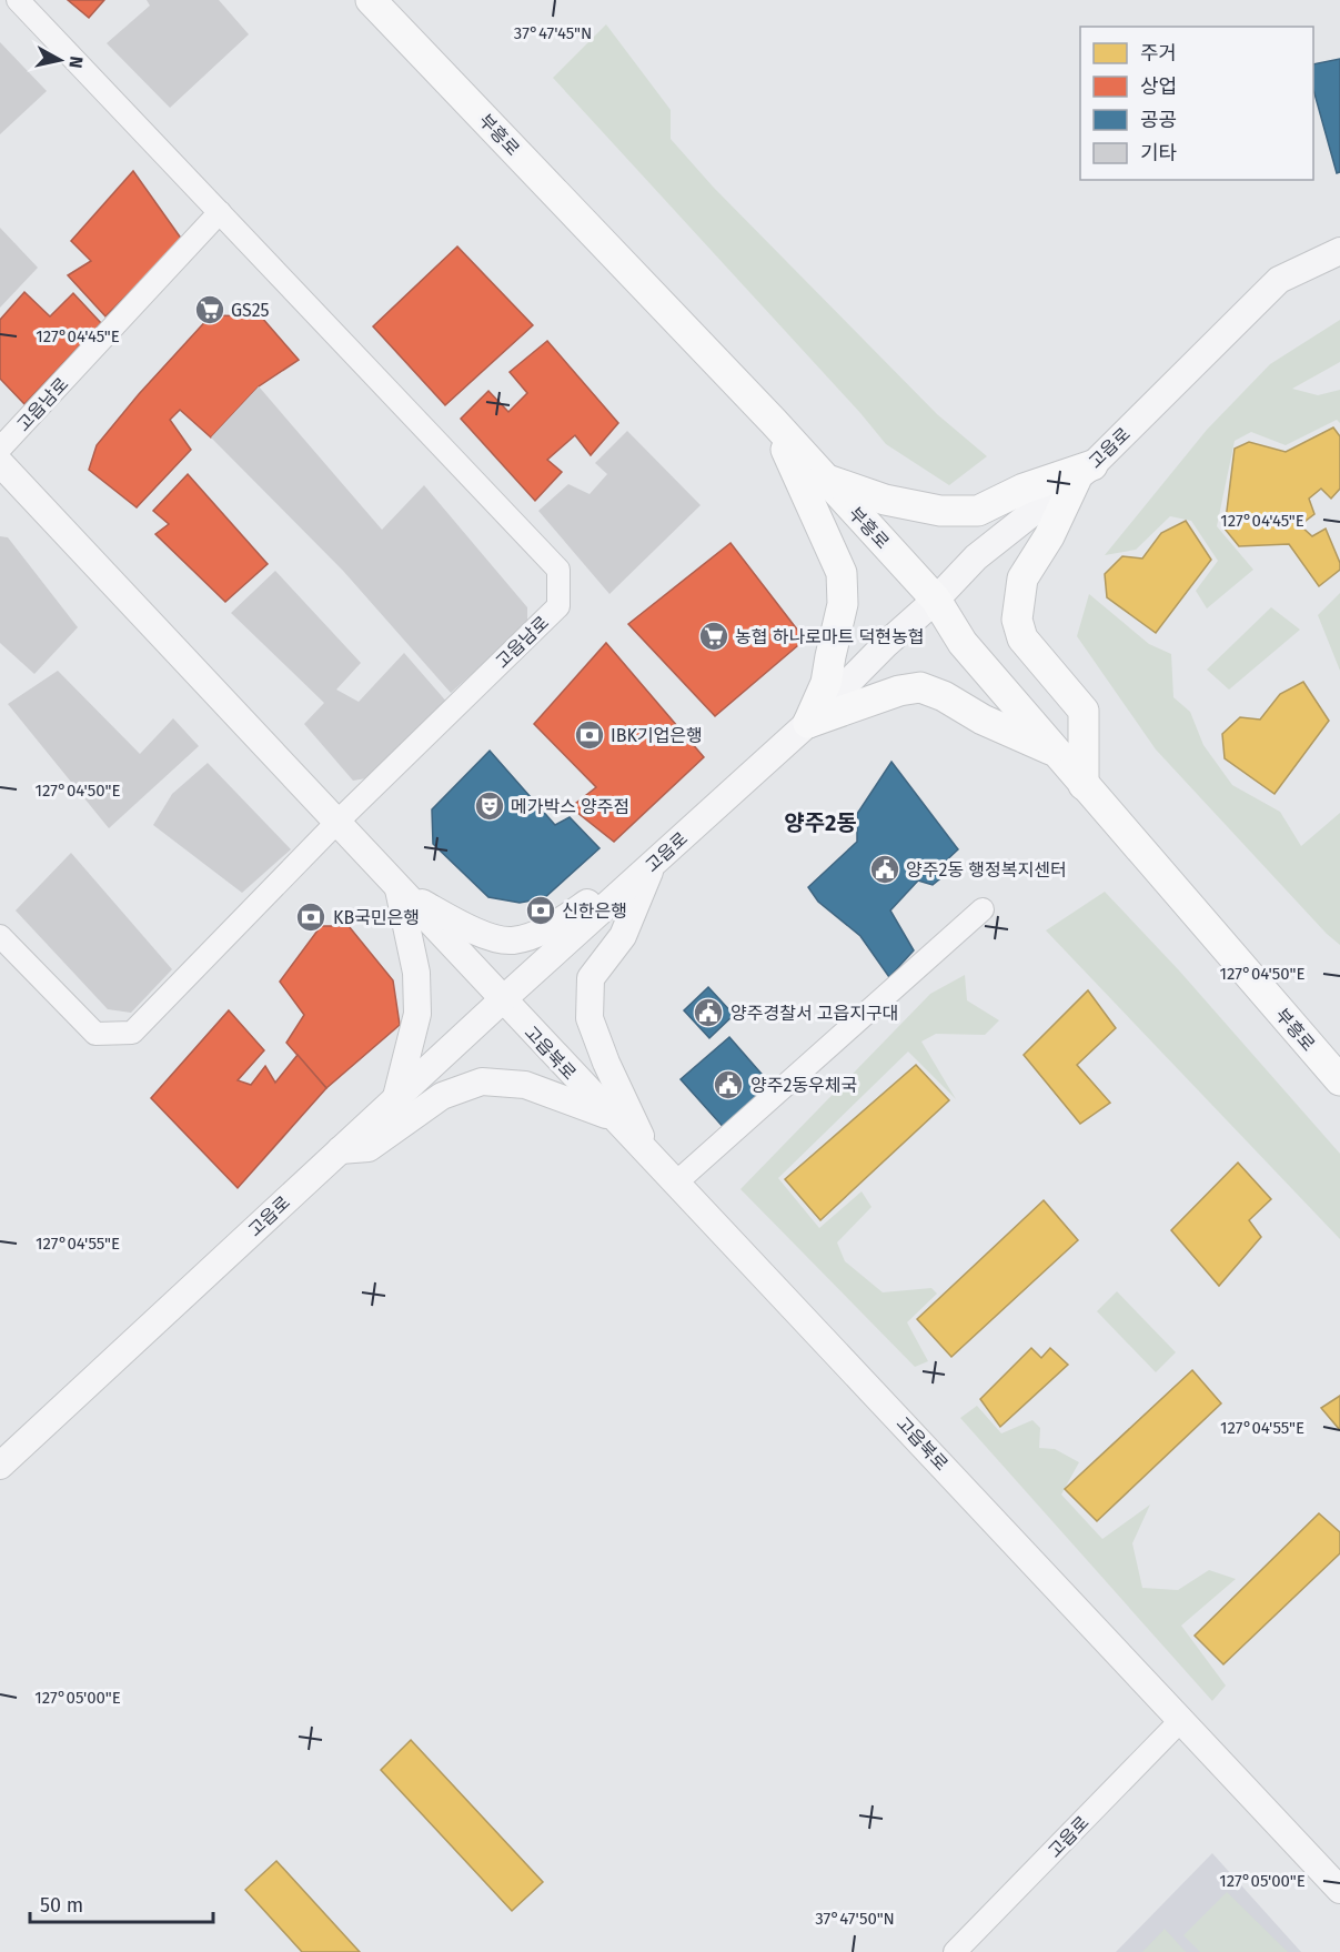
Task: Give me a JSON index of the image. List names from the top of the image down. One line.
{"streets":{"main road":["부흥로"],"street":["고읍남로","고읍로","고읍북로"]},"crossings":[["부흥로","고읍로"],["고읍로","고읍북로"]],"districts":["양주2동"],"places":{"supermarket":["GS25","농협 하나로마트 덕현농협"],"bank":["IBK기업은행","신한은행","KB국민은행"],"theatre":["메가박스 양주점"],"public building":["양주2동 행정복지센터","양주경찰서 고읍지구대","양주2동우체국"]},"legend":["주거","상업","공공","기타"],"scale_bar":"50 m","north":"right","coordinates":["37°47'45\"N","127°04'45\"E","127°04'50\"E","127°04'55\"E","127°05'00\"E","37°47'50\"N"]}
